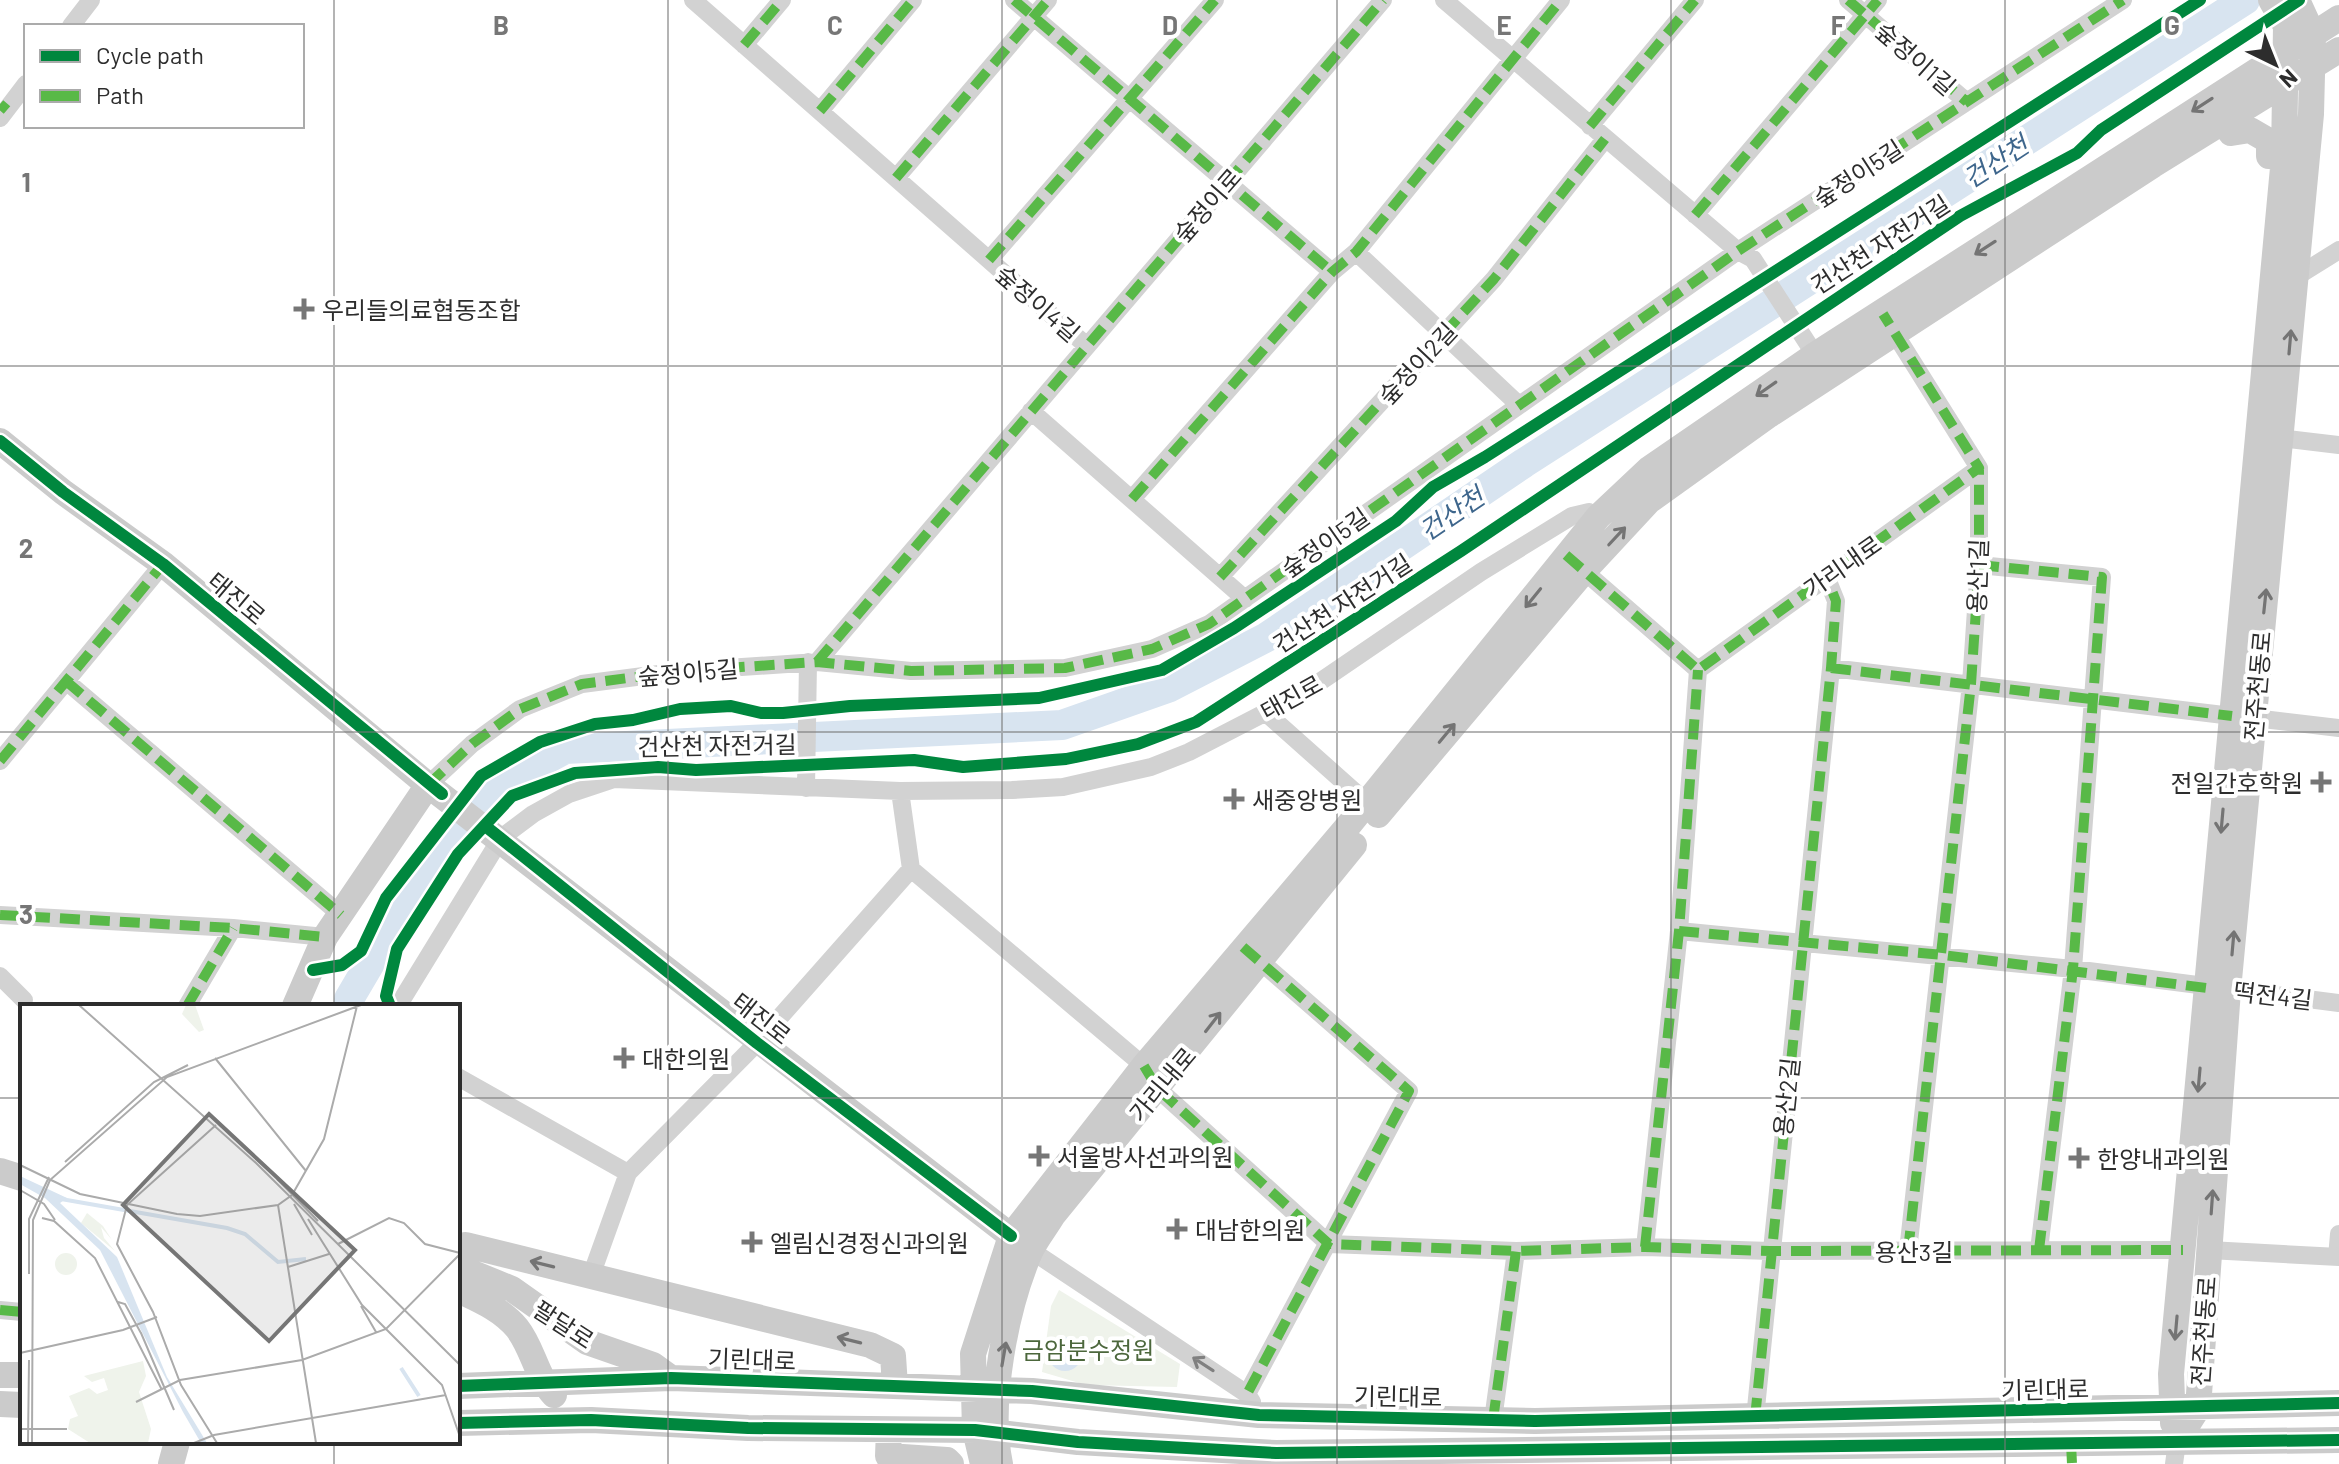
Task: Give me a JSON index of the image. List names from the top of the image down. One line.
{"streets":{"street":["숲정이1길","숲정이5길","숲정이로","숲정이4길","숲정이2길","가리내로","용산1길","태진로","전주천동로","떡전4길","용산2길","용산3길","팔달로","기린대로"],"cycle path":["건산천 자전거길"]},"crossings":[["숲정이1길","숲정이5길"],["숲정이5길","숲정이로"],["숲정이5길","태진로"],["숲정이로","숲정이4길"],["가리내로","용산1길"],["가리내로","태진로"],["가리내로","전주천동로"],["가리내로","기린대로"],["전주천동로","떡전4길"],["전주천동로","용산3길"],["전주천동로","기린대로"],["용산2길","용산3길"],["팔달로","기린대로"]],"water":["건산천"],"parks":["금암분수정원"],"places":{"health":["우리들의료협동조합","전일간호학원","새중앙병원","대한의원","서울방사선과의원","한양내과의원","대남한의원","엘림신경정신과의원"]},"legend":["Cycle path","Path"],"north":"bottom right","grid":{"columns":["B","C","D","E","F","G"],"rows":["1","2","3"]}}
